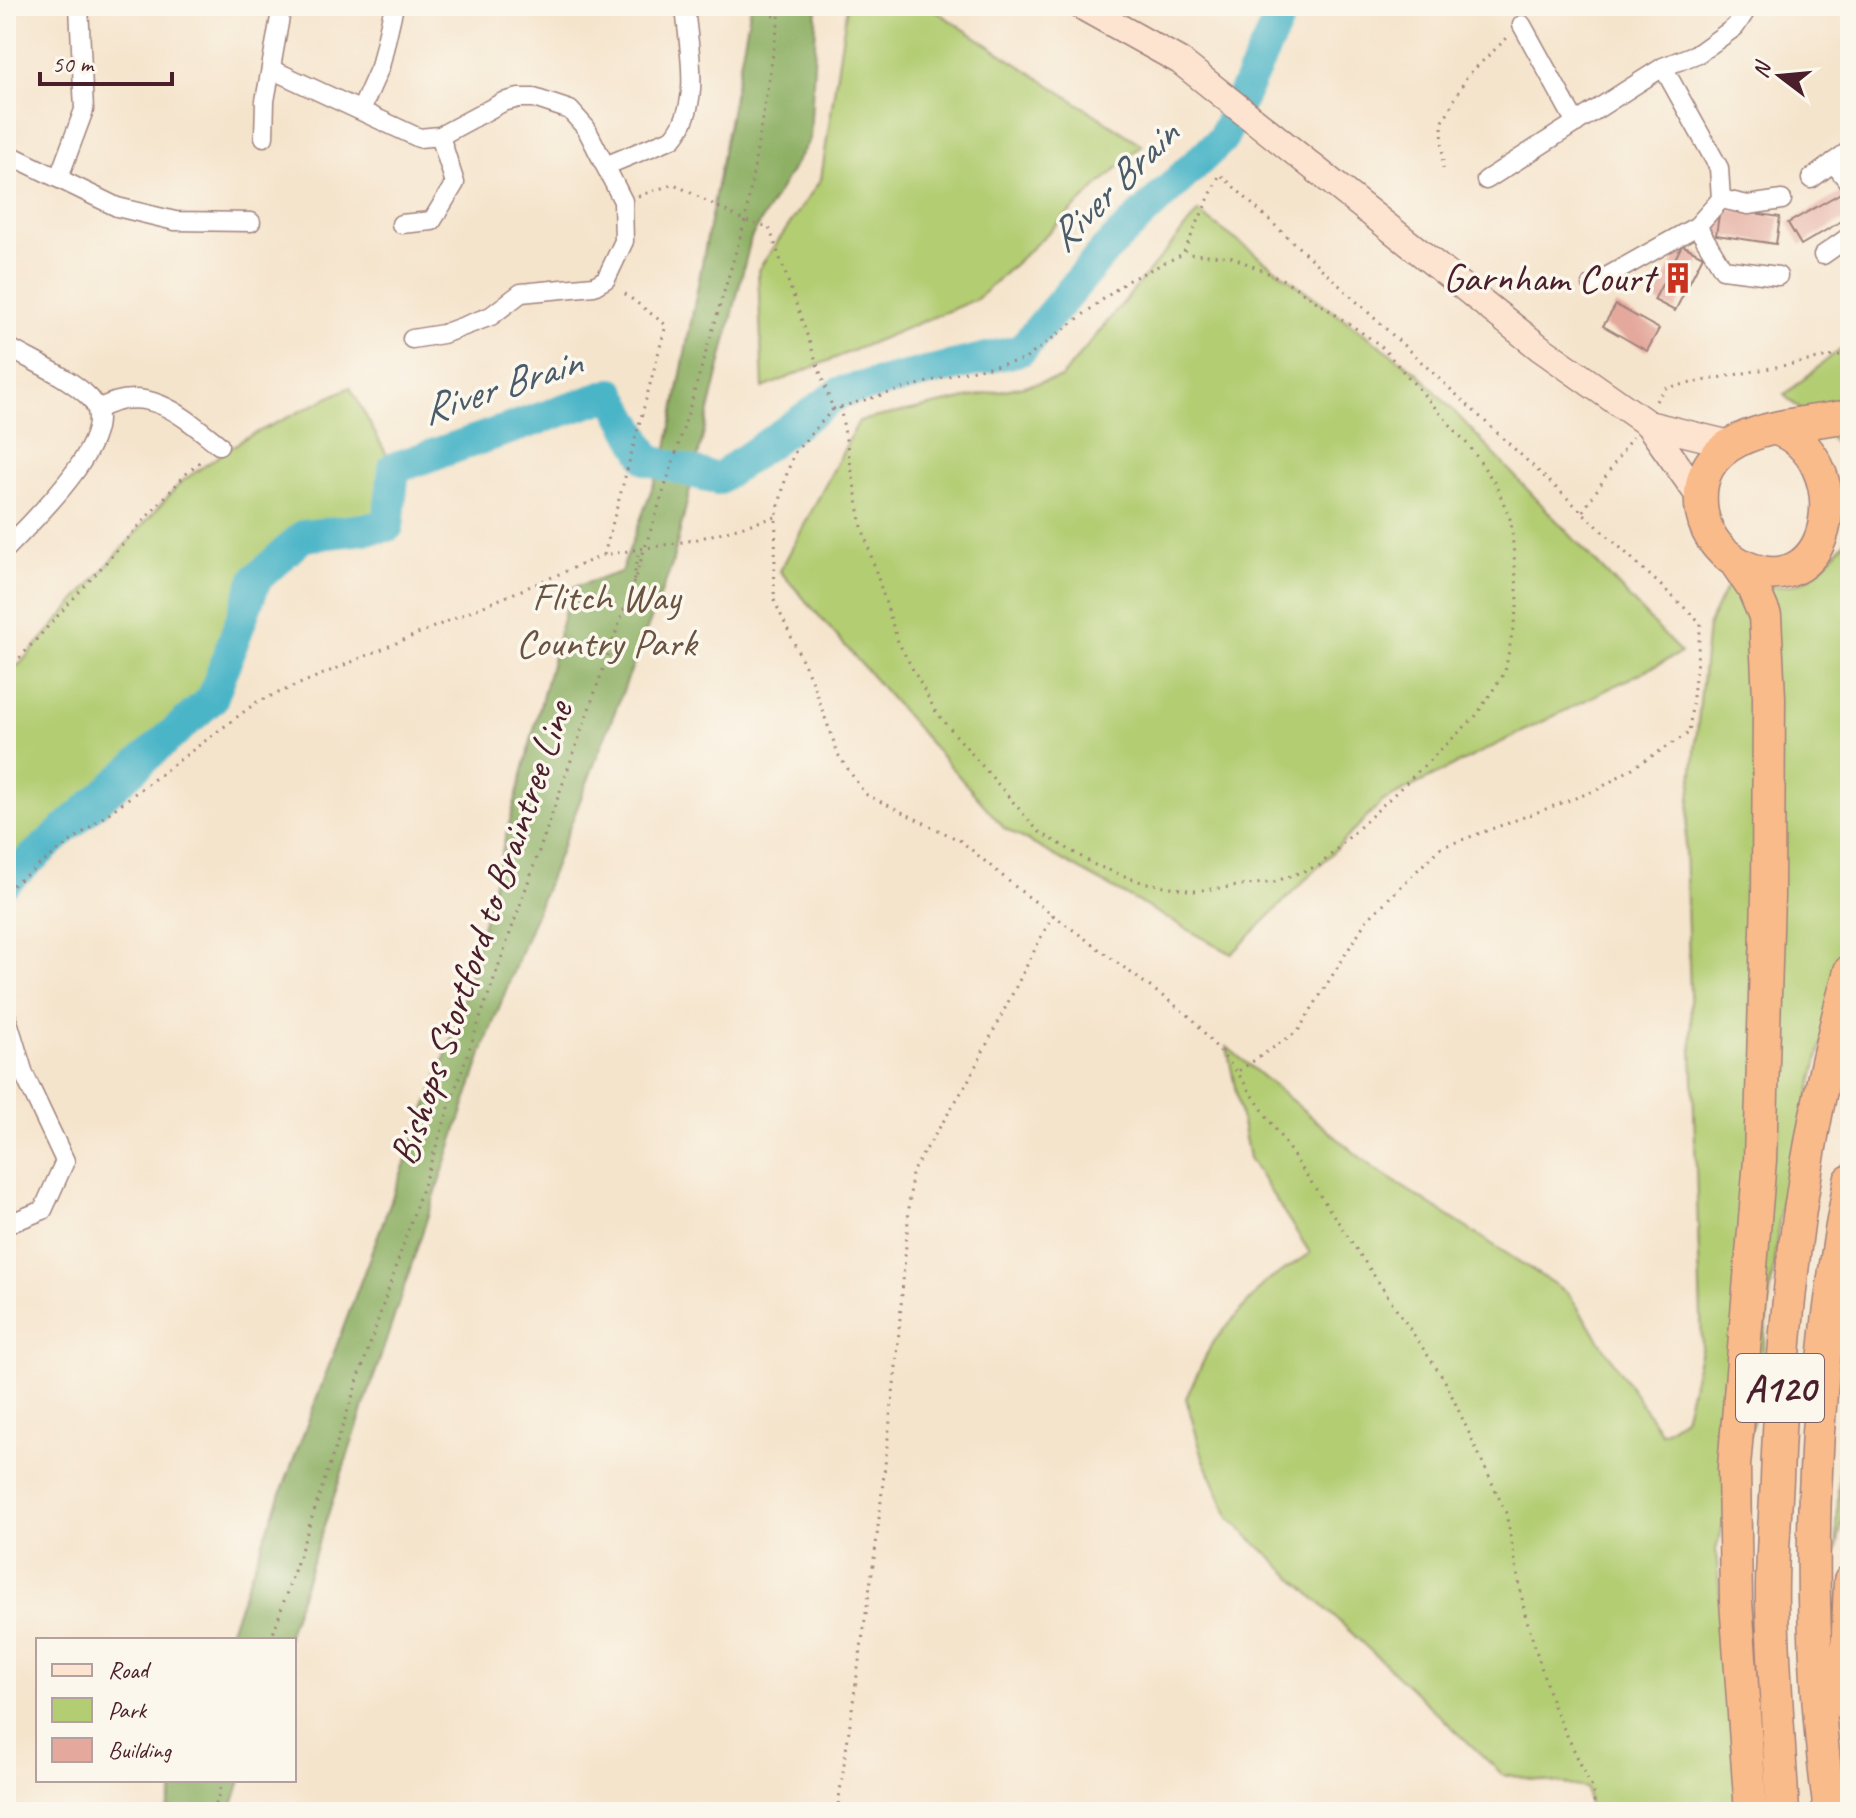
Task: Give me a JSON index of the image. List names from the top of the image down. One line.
{"streets":{"highway":["A120"],"path":["Bishops Stortford to Braintree Line"]},"water":["River Brain"],"parks":["Flitch Way Country Park"],"places":{"building":["Garnham Court"]},"legend":["Road","Park","Building"],"scale_bar":"50 m","north":"left"}
